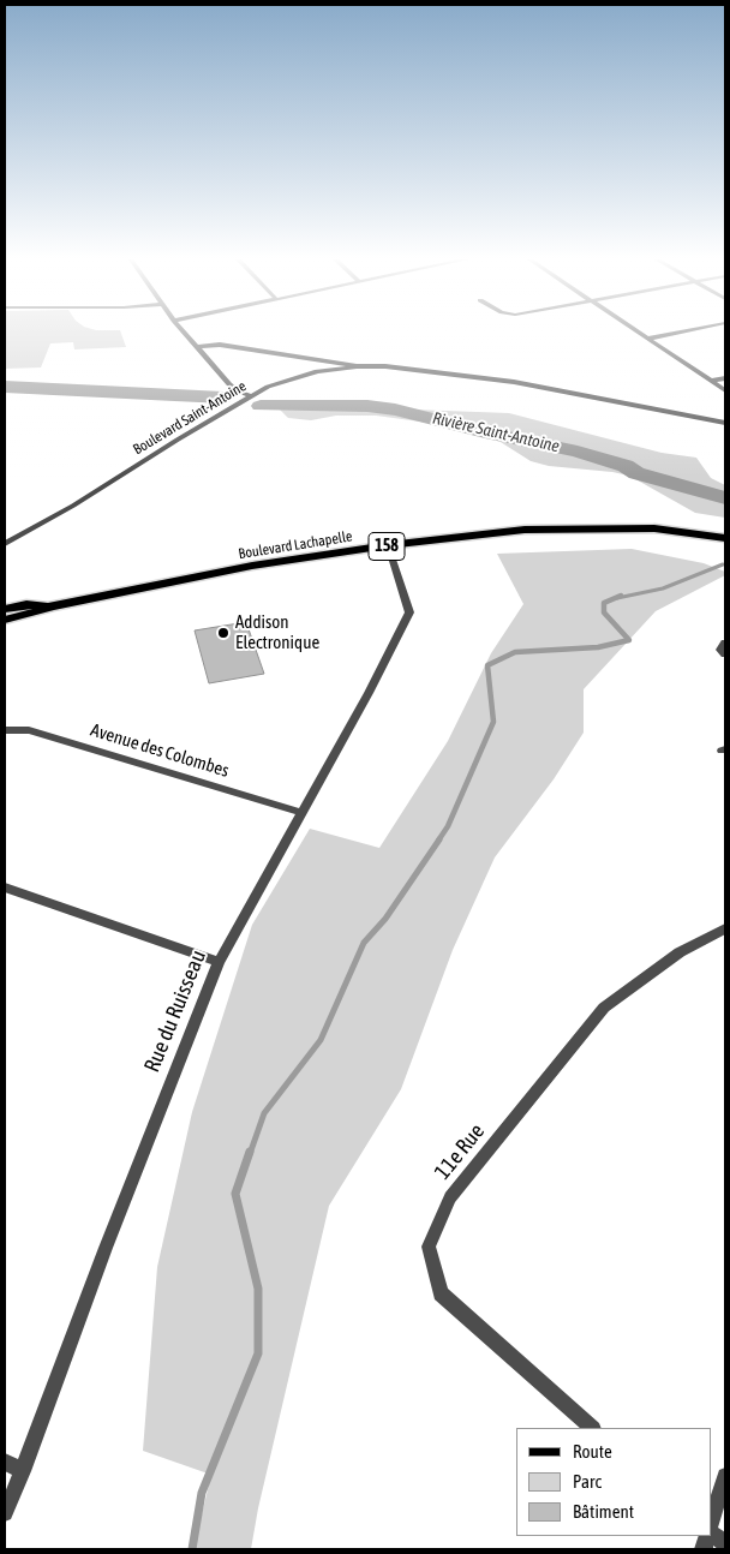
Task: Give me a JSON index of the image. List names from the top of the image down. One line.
{"streets":{"main road":["Boulevard Lachapelle","158"],"street":["Boulevard Saint-Antoine","Avenue des Colombes","Rue du Ruisseau","11e Rue"]},"crossings":[["Boulevard Lachapelle","Rue du Ruisseau"],["Avenue des Colombes","Rue du Ruisseau"]],"water":["Rivière Saint-Antoine"],"places":["Addison Electronique"],"legend":["Route","Parc","Bâtiment"]}
